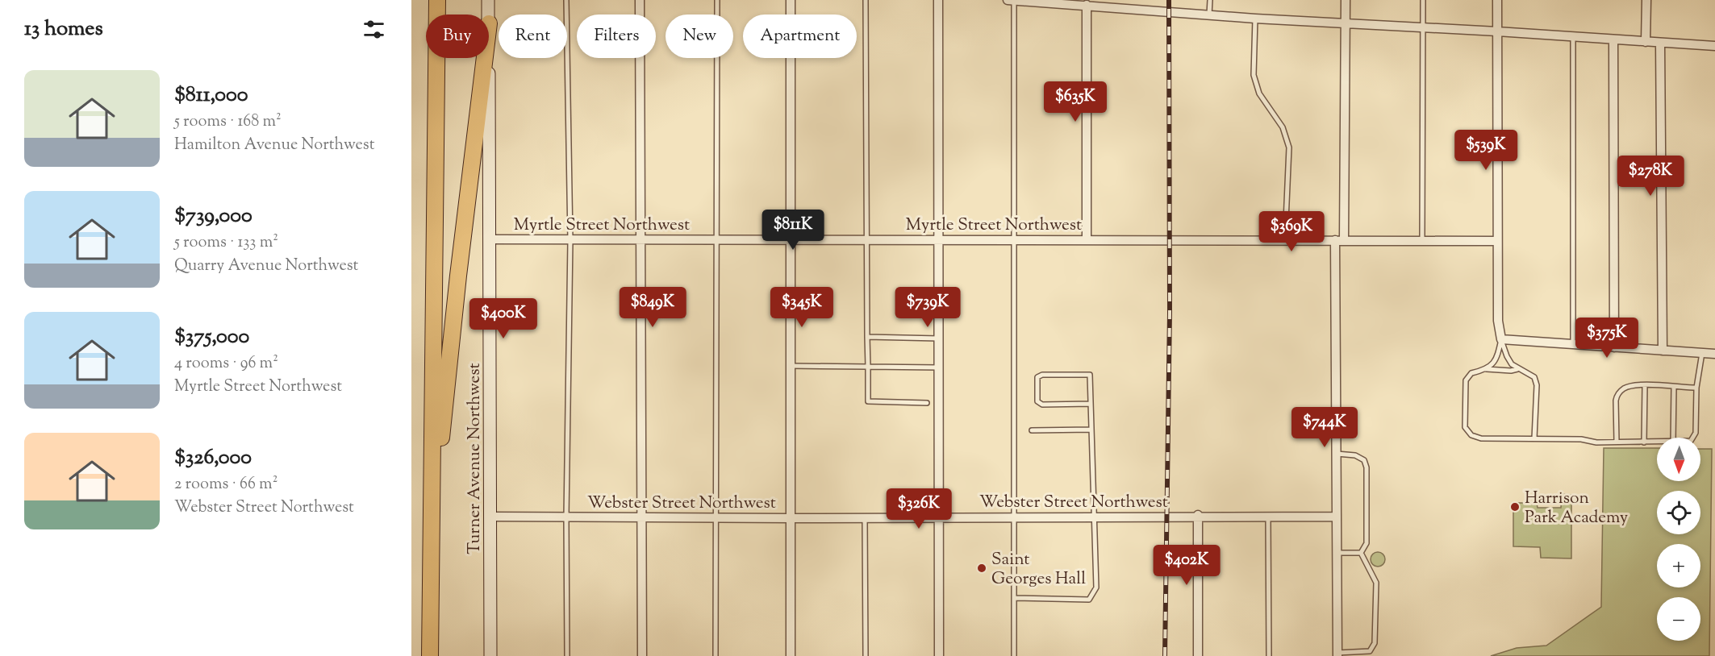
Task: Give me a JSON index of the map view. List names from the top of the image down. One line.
{"streets":{"street":["Myrtle Street Northwest","Turner Avenue Northwest","Webster Street Northwest"]},"crossings":[["Myrtle Street Northwest","Turner Avenue Northwest"],["Turner Avenue Northwest","Webster Street Northwest"]],"places":["Harrison Park Academy","Saint Georges Hall"],"north":"bottom","page":{"heading":"13 homes","chip":["Buy","Rent","Filters","New","Apartment"],"list":[{"name":"$811,000","note":"5 rooms · 168 m² · Hamilton Avenue Northwest"},{"name":"$739,000","note":"5 rooms · 133 m² · Quarry Avenue Northwest"},{"name":"$375,000","note":"4 rooms · 96 m² · Myrtle Street Northwest"},{"name":"$326,000","note":"2 rooms · 66 m² · Webster Street Northwest"}],"price":["$635K","$539K","$278K","$811K","$369K","$849K","$345K","$739K","$400K","$375K","$744K","$326K","$402K"],"map_buttons":["+","−"]}}
